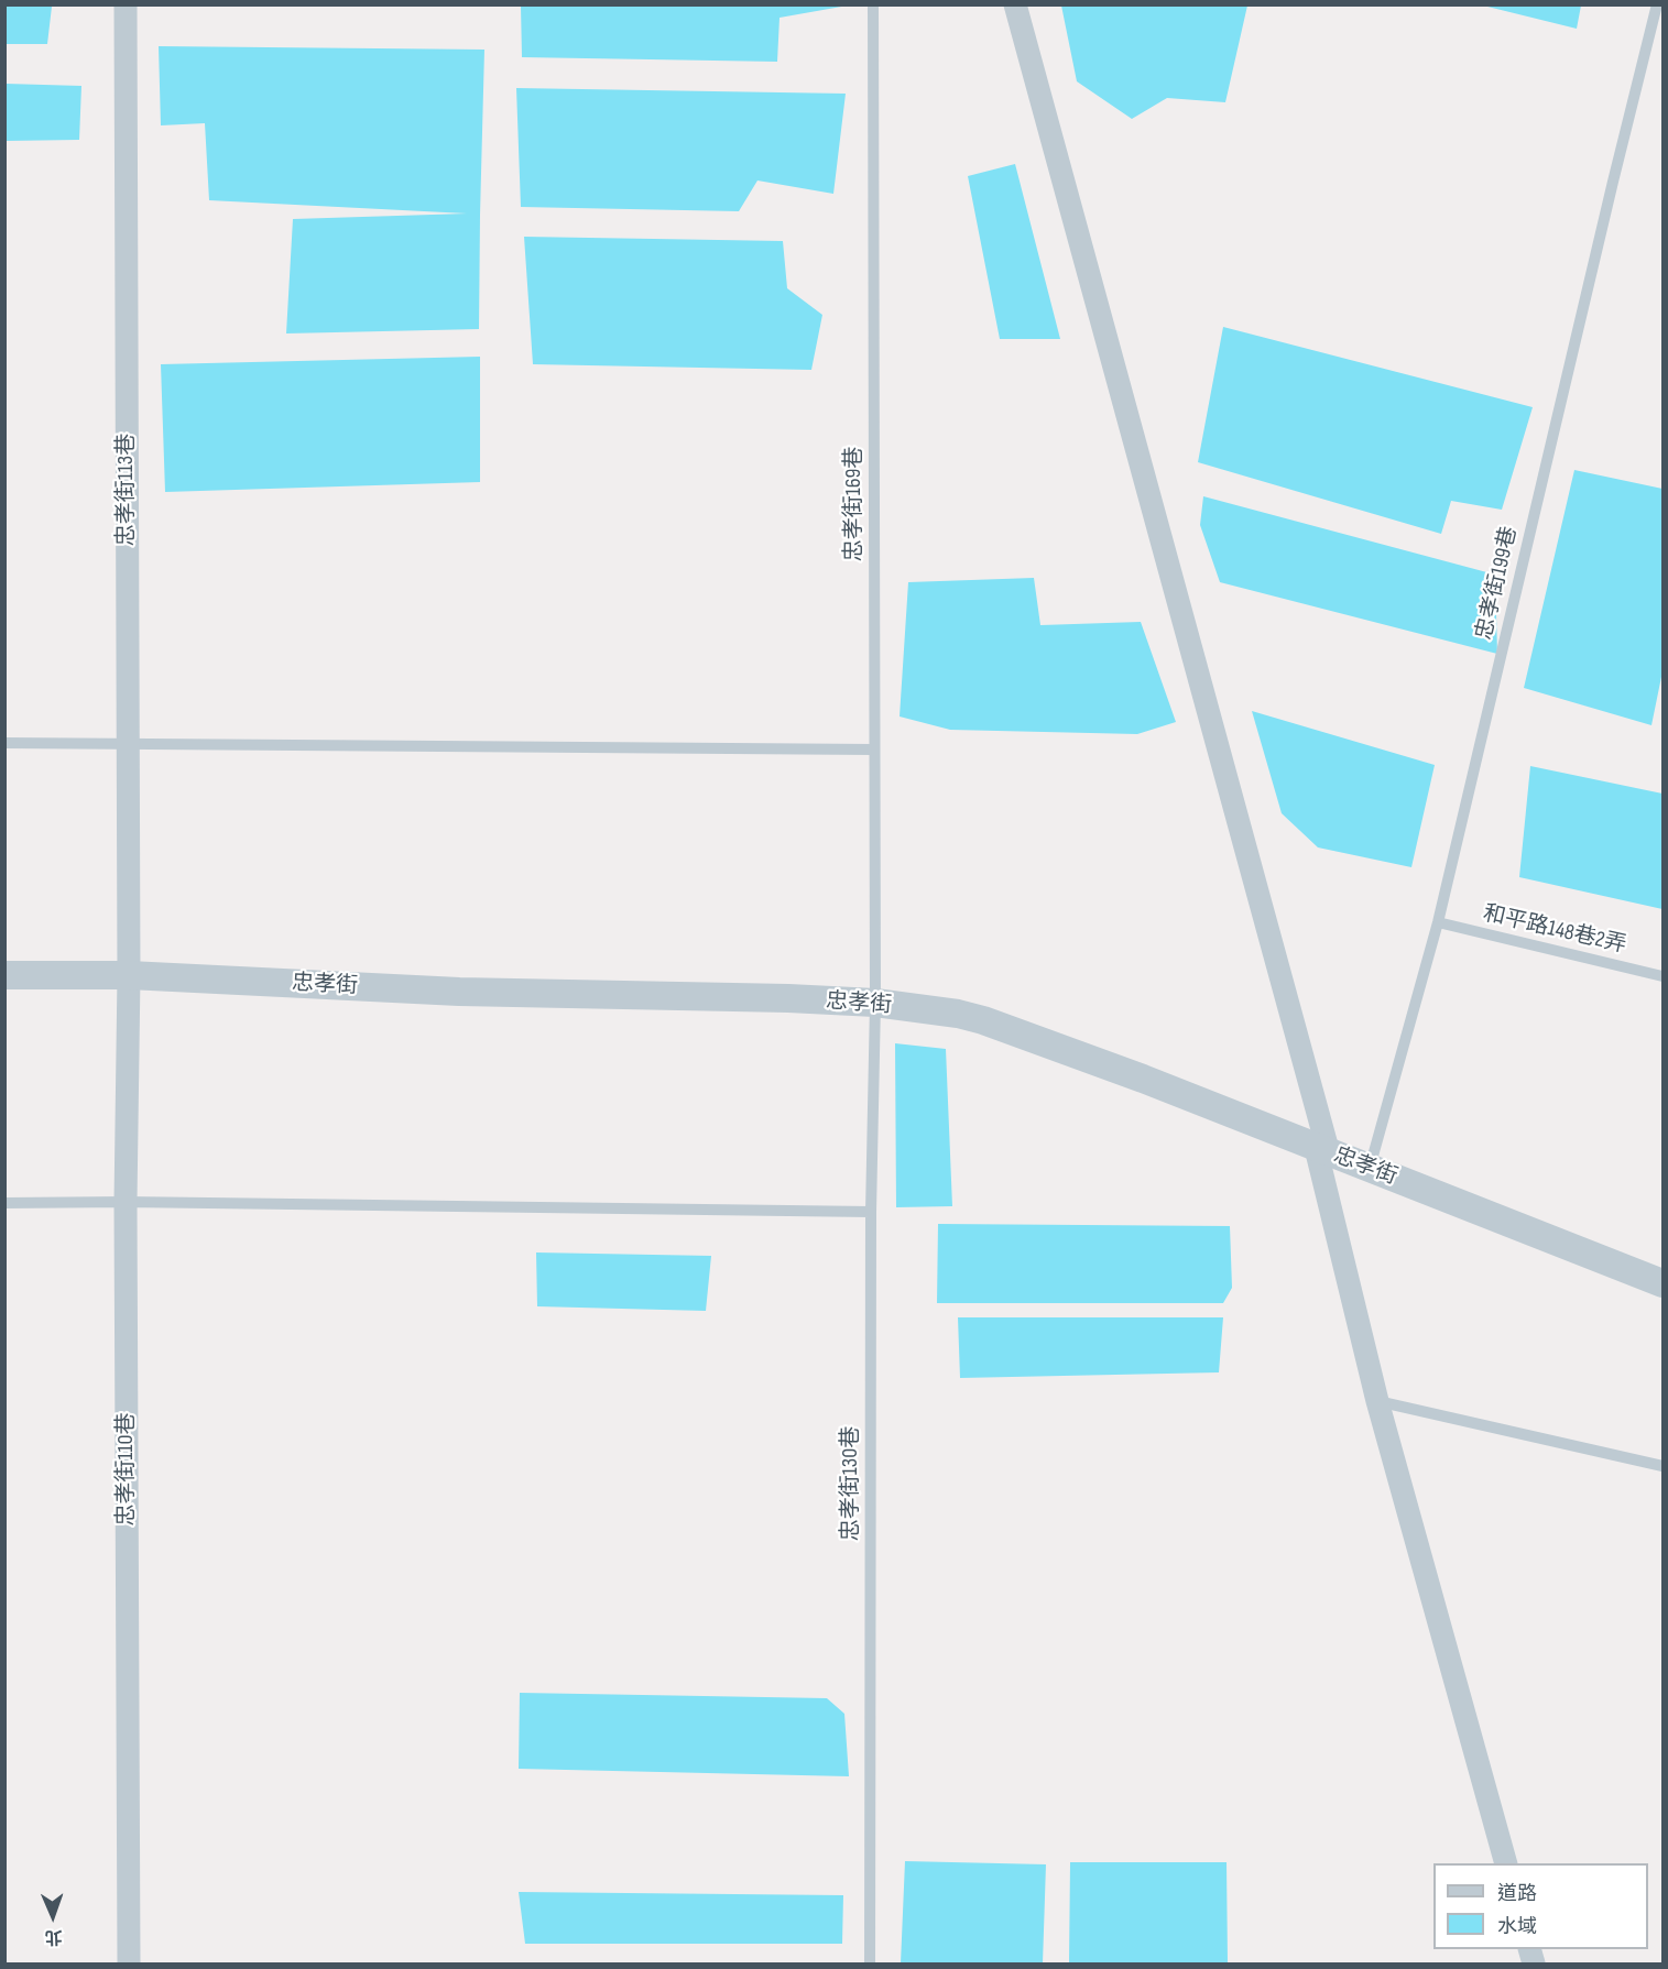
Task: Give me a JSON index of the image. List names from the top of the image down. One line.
{"streets":{"street":["忠孝街113巷","忠孝街","忠孝街110巷"],"lane":["忠孝街169巷","忠孝街199巷","和平路148巷2弄","忠孝街130巷"]},"crossings":[["忠孝街113巷","忠孝街"],["忠孝街113巷","忠孝街110巷"],["忠孝街169巷","忠孝街"],["忠孝街169巷","忠孝街130巷"],["忠孝街199巷","和平路148巷2弄"],["忠孝街199巷","忠孝街"],["忠孝街","忠孝街110巷"],["忠孝街","忠孝街130巷"]],"legend":["道路","水域"],"north":"bottom"}
